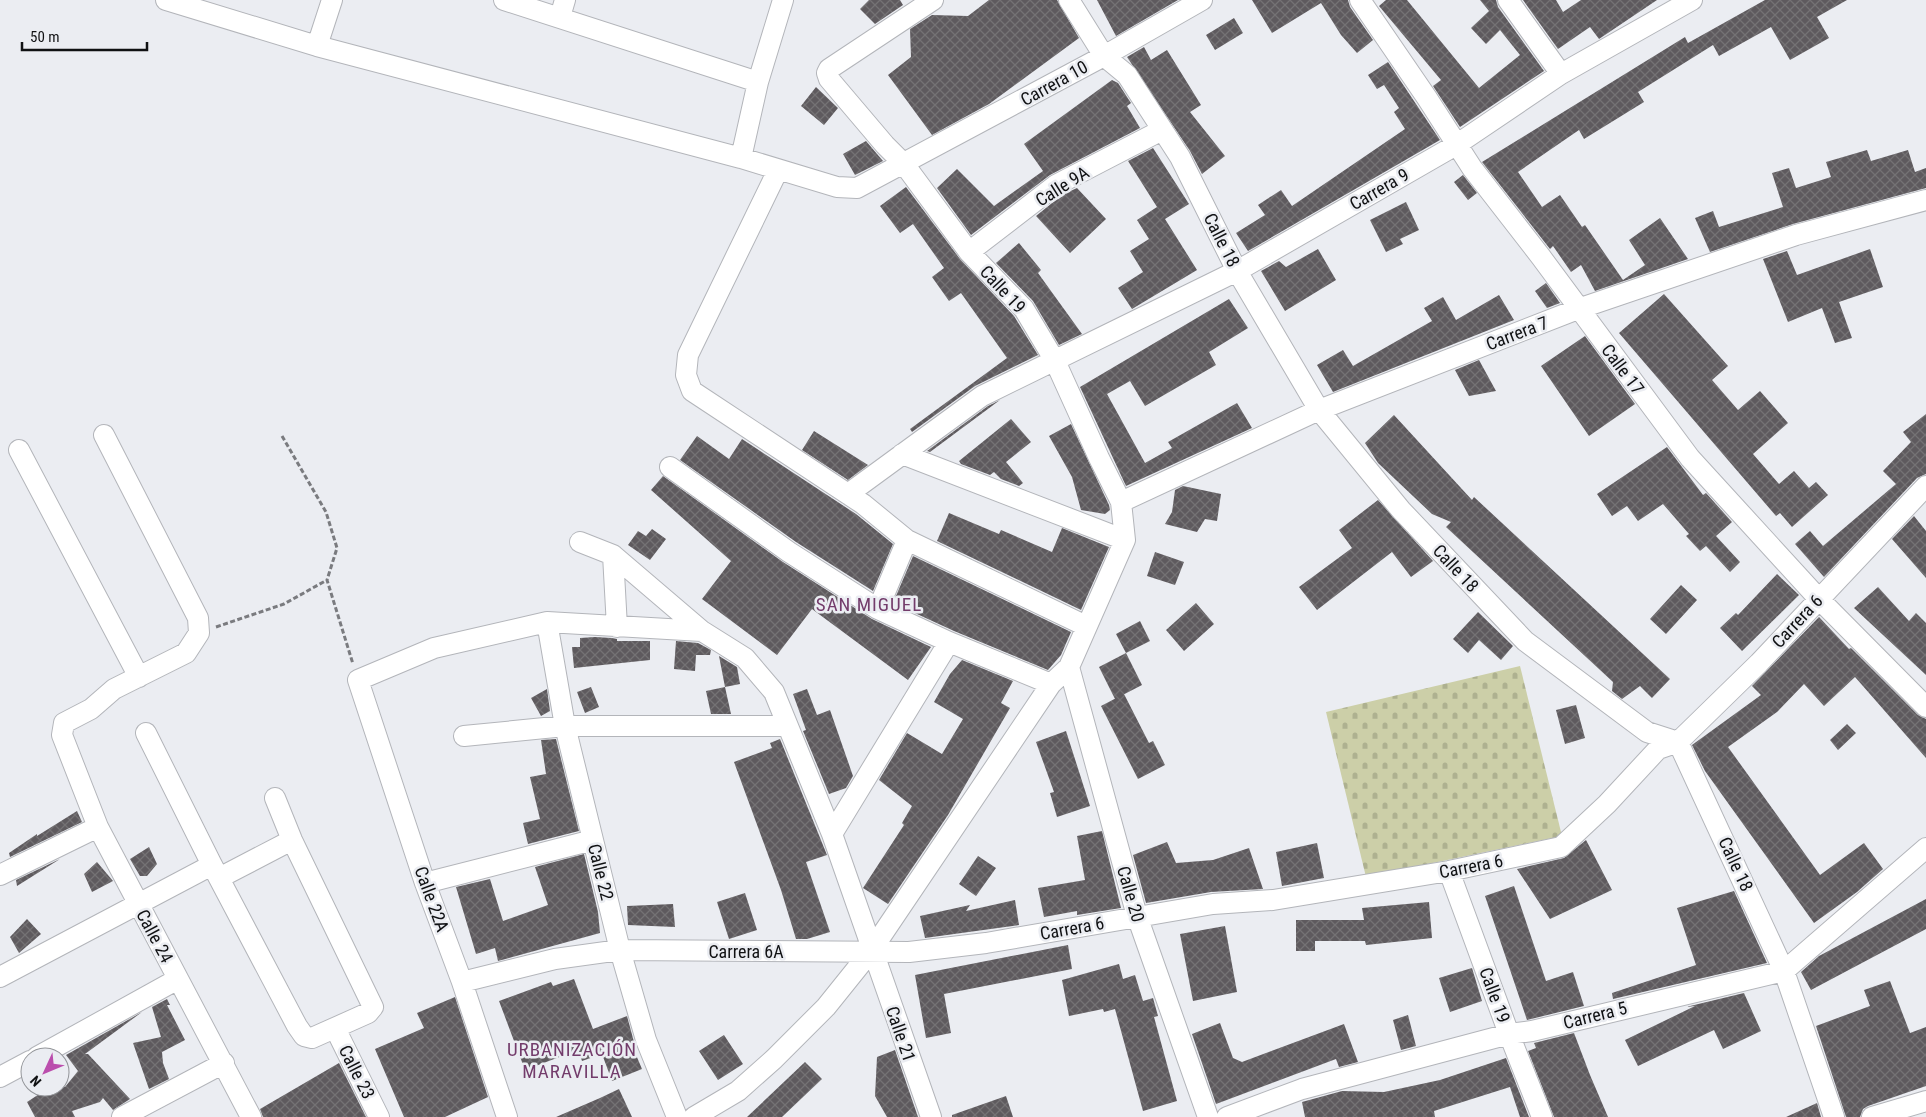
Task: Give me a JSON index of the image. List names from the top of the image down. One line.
{"streets":{"street":["Carrera 10","Calle 9A","Carrera 9","Calle 18","Calle 19","Carrera 7","Calle 17","Carrera 6","Calle 22","Calle 20","Calle 22A","Calle 24","Carrera 6A","Carrera 5","Calle 21","Calle 23"]},"crossings":[["Carrera 10","Calle 18"],["Carrera 10","Calle 19"],["Calle 9A","Calle 18"],["Calle 9A","Calle 19"],["Carrera 9","Calle 18"],["Carrera 9","Calle 19"],["Carrera 9","Calle 17"],["Calle 18","Carrera 7"],["Calle 18","Carrera 6"],["Calle 18","Carrera 5"],["Calle 19","Carrera 7"],["Calle 19","Carrera 6"],["Calle 19","Carrera 5"],["Carrera 7","Calle 17"],["Calle 17","Carrera 6"],["Carrera 6","Calle 20"],["Carrera 6","Carrera 6A"],["Carrera 6","Calle 21"],["Calle 22","Carrera 6A"],["Calle 22A","Carrera 6A"],["Carrera 6A","Calle 21"]],"districts":["SAN MIGUEL","URBANIZACIÓN MARAVILLA"],"scale_bar":"50 m","north":"bottom left"}
